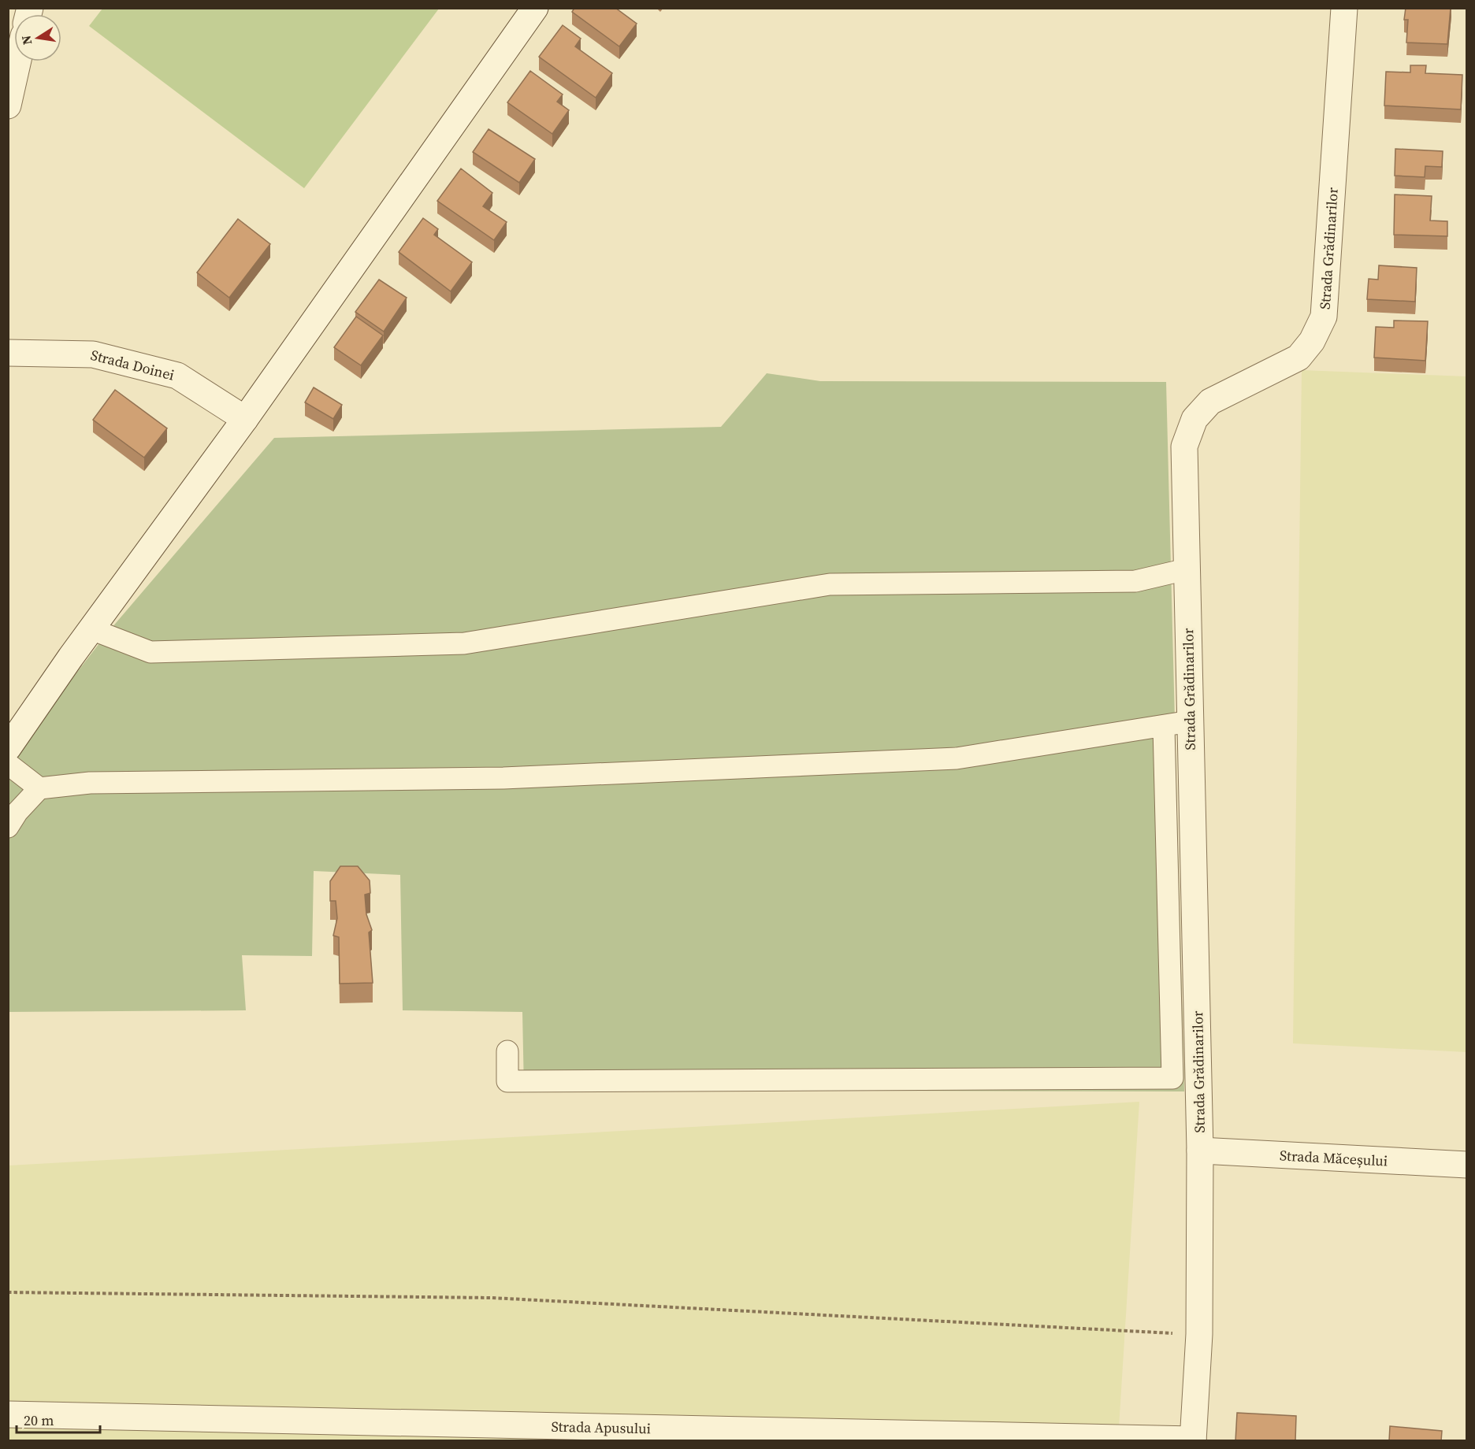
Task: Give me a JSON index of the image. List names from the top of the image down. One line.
{"streets":{"street":["Strada Grădinarilor","Strada Doinei","Strada Măceșului","Strada Apusului"]},"crossings":[["Strada Grădinarilor","Strada Măceșului"],["Strada Grădinarilor","Strada Apusului"]],"scale_bar":"20 m","north":"left"}
